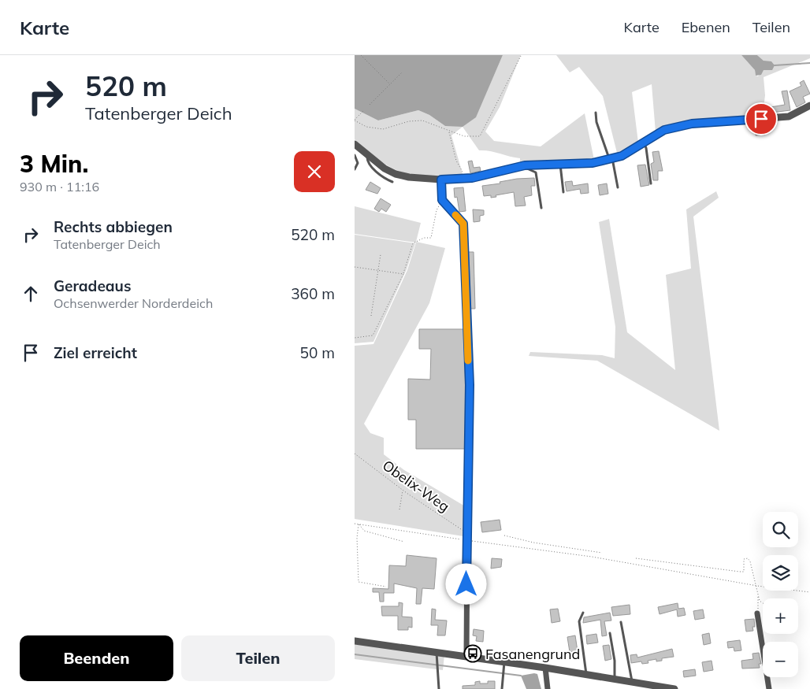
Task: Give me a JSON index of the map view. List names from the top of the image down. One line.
{"streets":{"path":["Obelix-Weg"]},"places":{"bus stop":["Fasanengrund"]},"page":{"header":"Karte","nav":["Karte","Ebenen","Teilen"],"turn":["520 m","Tatenberger Deich"],"heading":["3 Min.","930 m · 11:16"],"list":[{"name":"Rechts abbiegen","note":"Tatenberger Deich","value":"520 m"},{"name":"Geradeaus","note":"Ochsenwerder Norderdeich","value":"360 m"},{"name":"Ziel erreicht","value":"50 m"}],"map_buttons":["+","−"],"buttons":["Beenden","Teilen"]}}
